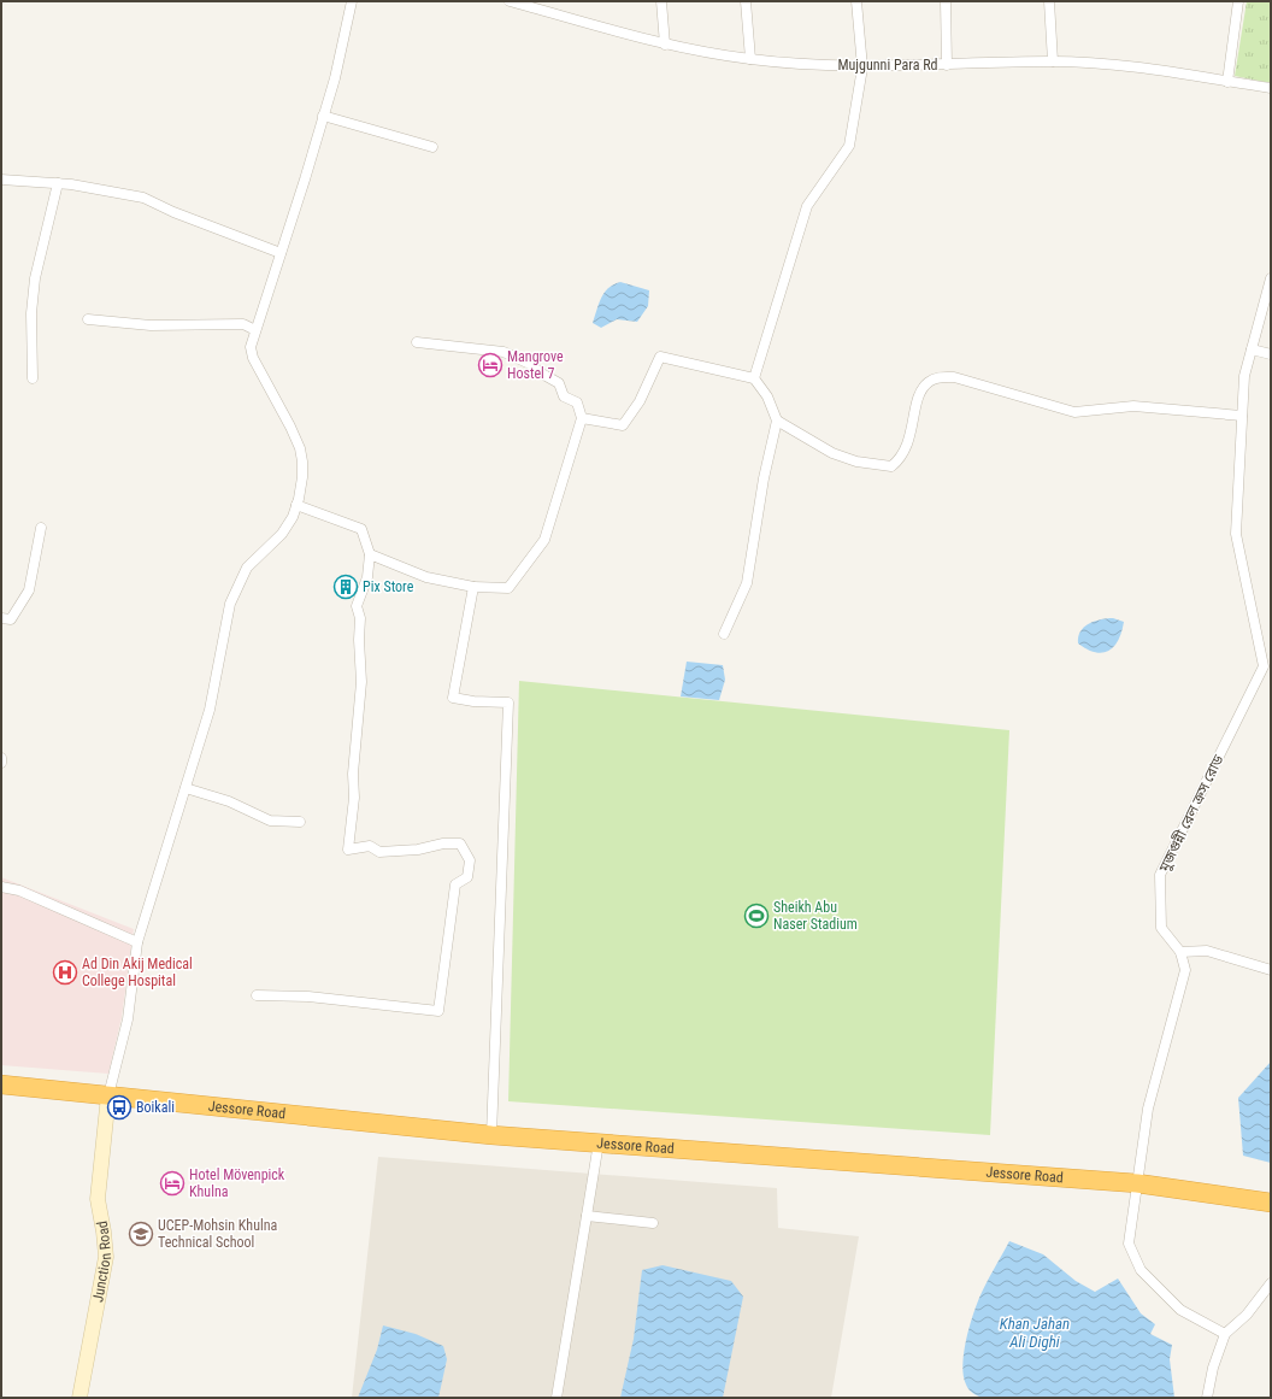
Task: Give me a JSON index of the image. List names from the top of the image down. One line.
{"streets":{"highway":["Jessore Road"],"main road":["Junction Road"],"street":["Mujgunni Para Rd","মুজগুন্নী রেল ক্রস রোড"]},"crossings":[["Jessore Road","Junction Road"]],"water":["Khan Jahan Ali Dighi"],"places":{"hotel":["Mangrove Hostel 7","Hotel Mövenpick Khulna"],"building":["Pix Store"],"sports":["Sheikh Abu Naser Stadium"],"hospital":["Ad Din Akij Medical College Hospital"],"bus stop":["Boikali"],"school or university":["UCEP-Mohsin Khulna Technical School"]}}
